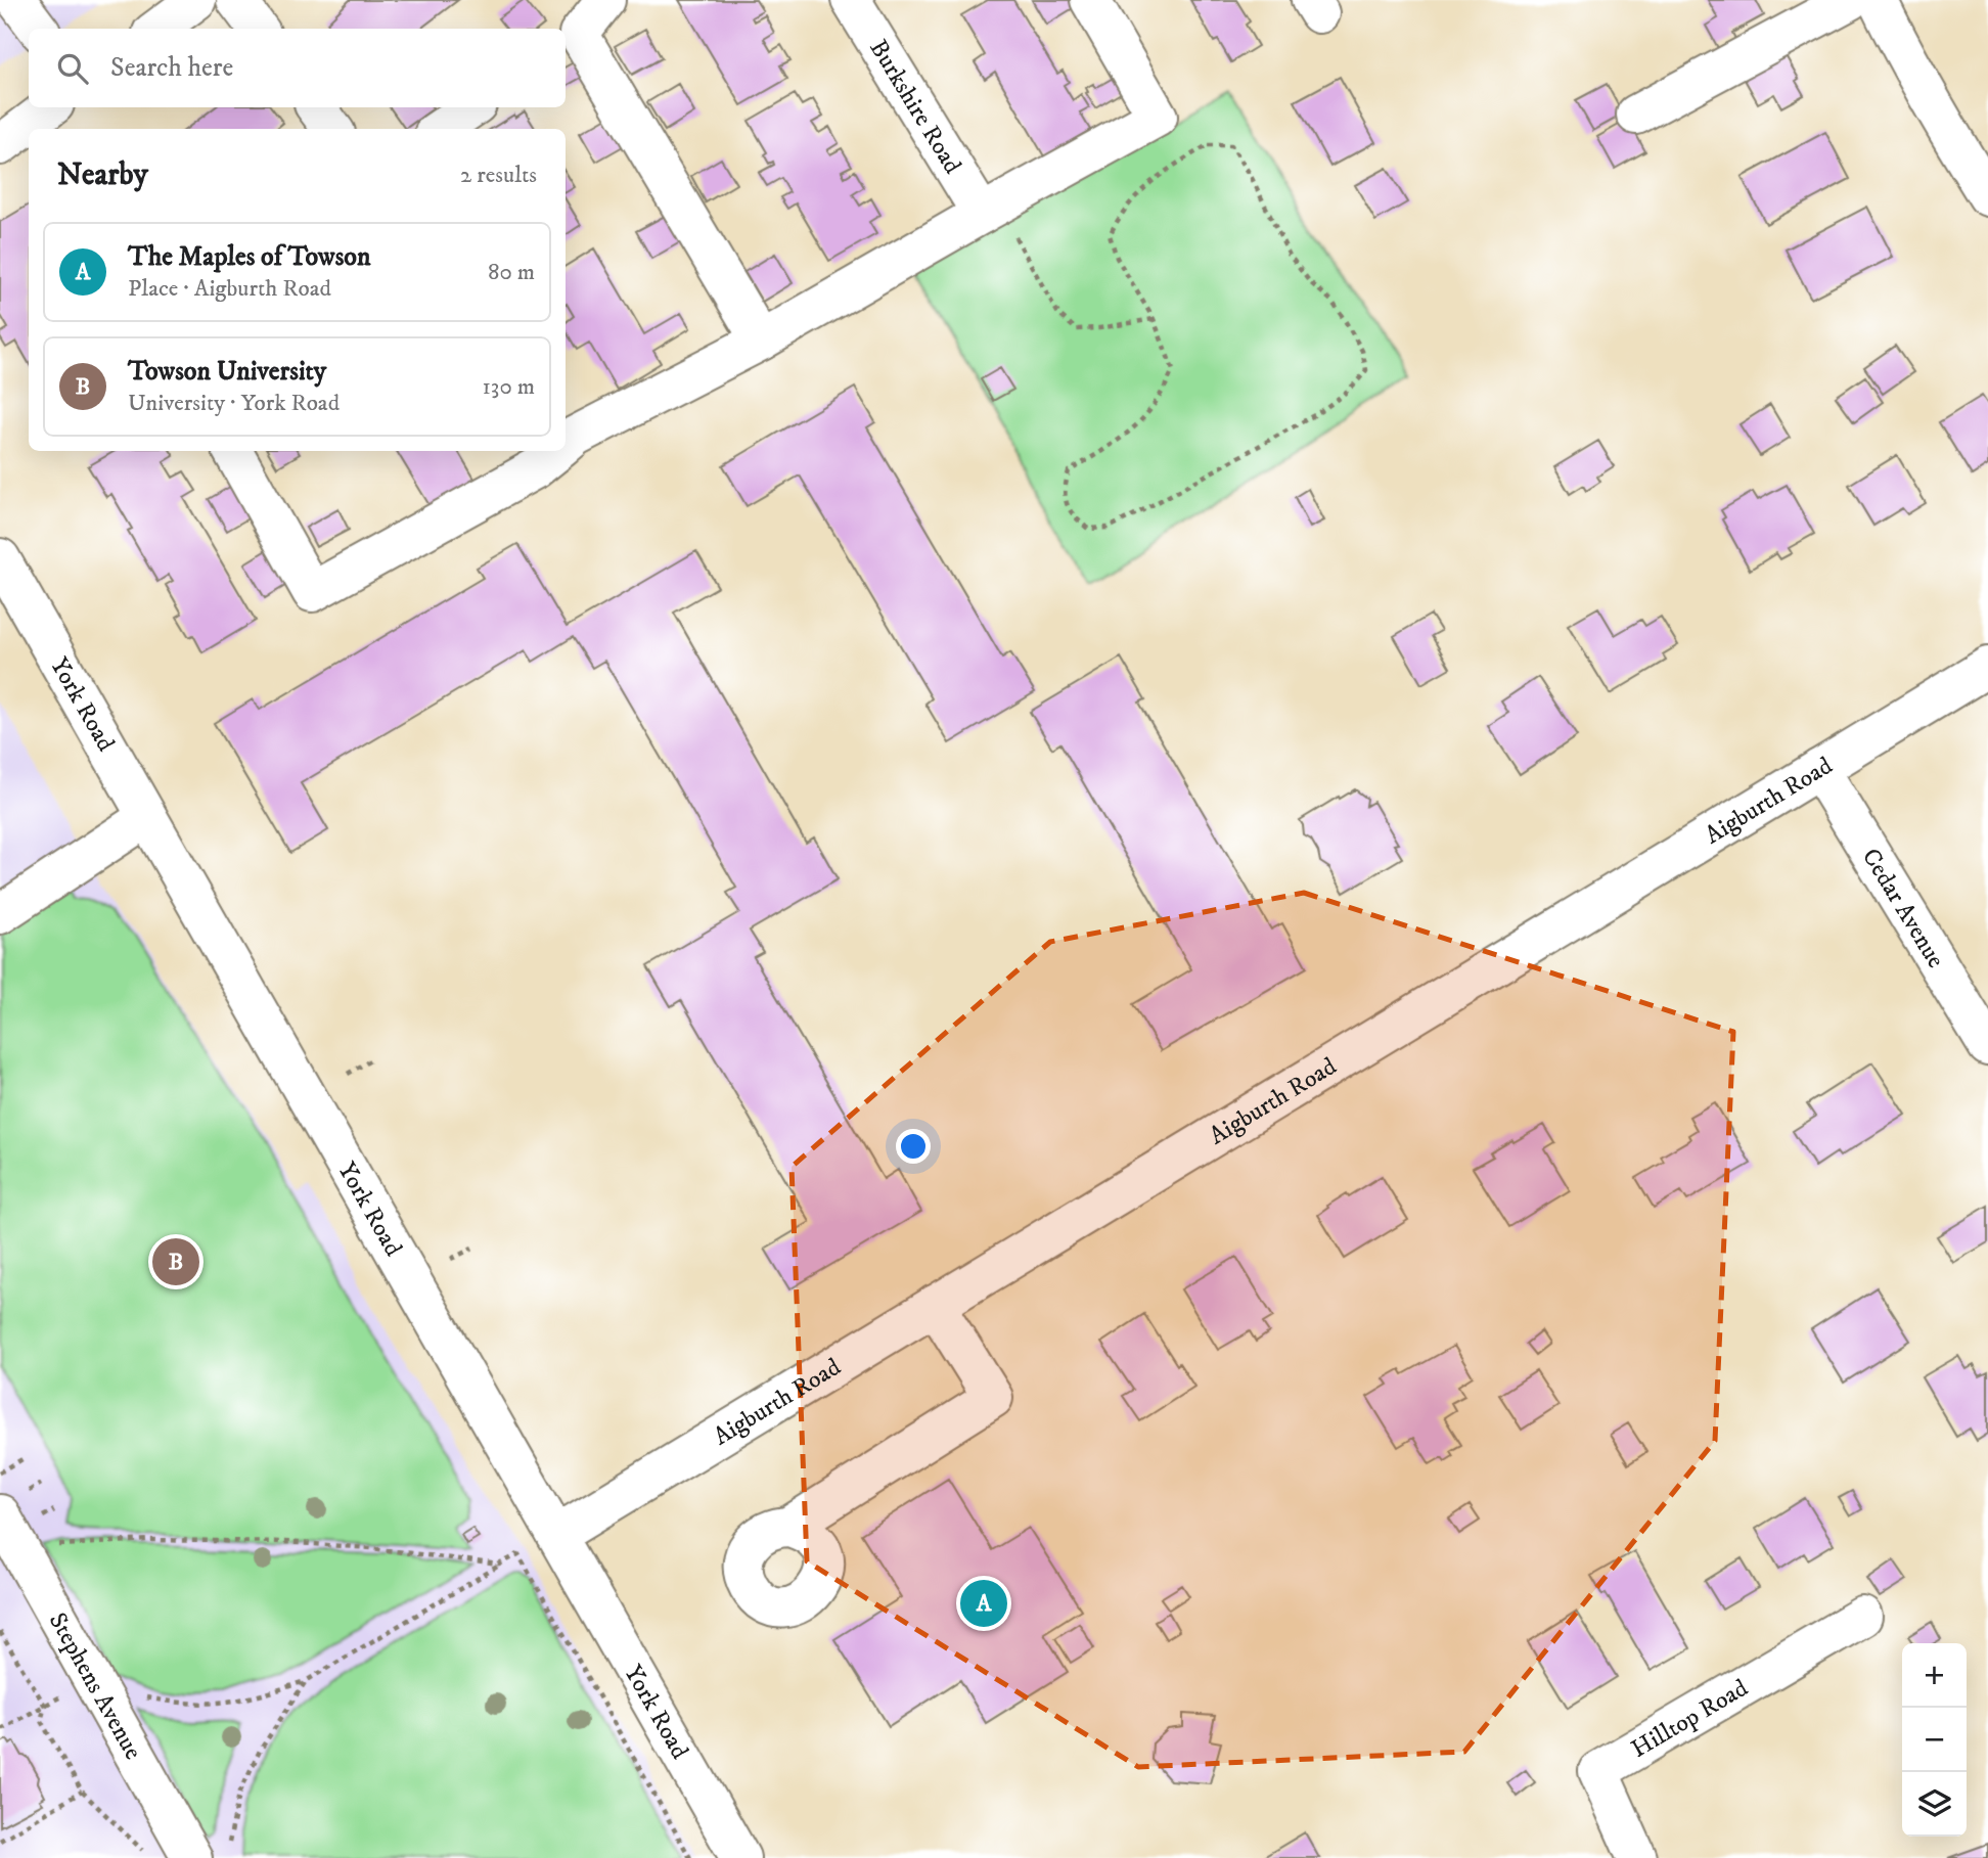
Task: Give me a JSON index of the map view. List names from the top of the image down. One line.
{"streets":{"street":["Burkshire Road","York Road","Aigburth Road","Cedar Avenue","Stephens Avenue","Hilltop Road"]},"crossings":[["York Road","Aigburth Road"],["Aigburth Road","Cedar Avenue"]],"page":{"search":"Search here","heading":["Nearby","2 results"],"list":[{"mark":"A","name":"The Maples of Towson","note":"Place · Aigburth Road","value":"80 m"},{"mark":"B","name":"Towson University","note":"University · York Road","value":"130 m"}],"pins":["B","A"],"map_buttons":["+","−"]}}
